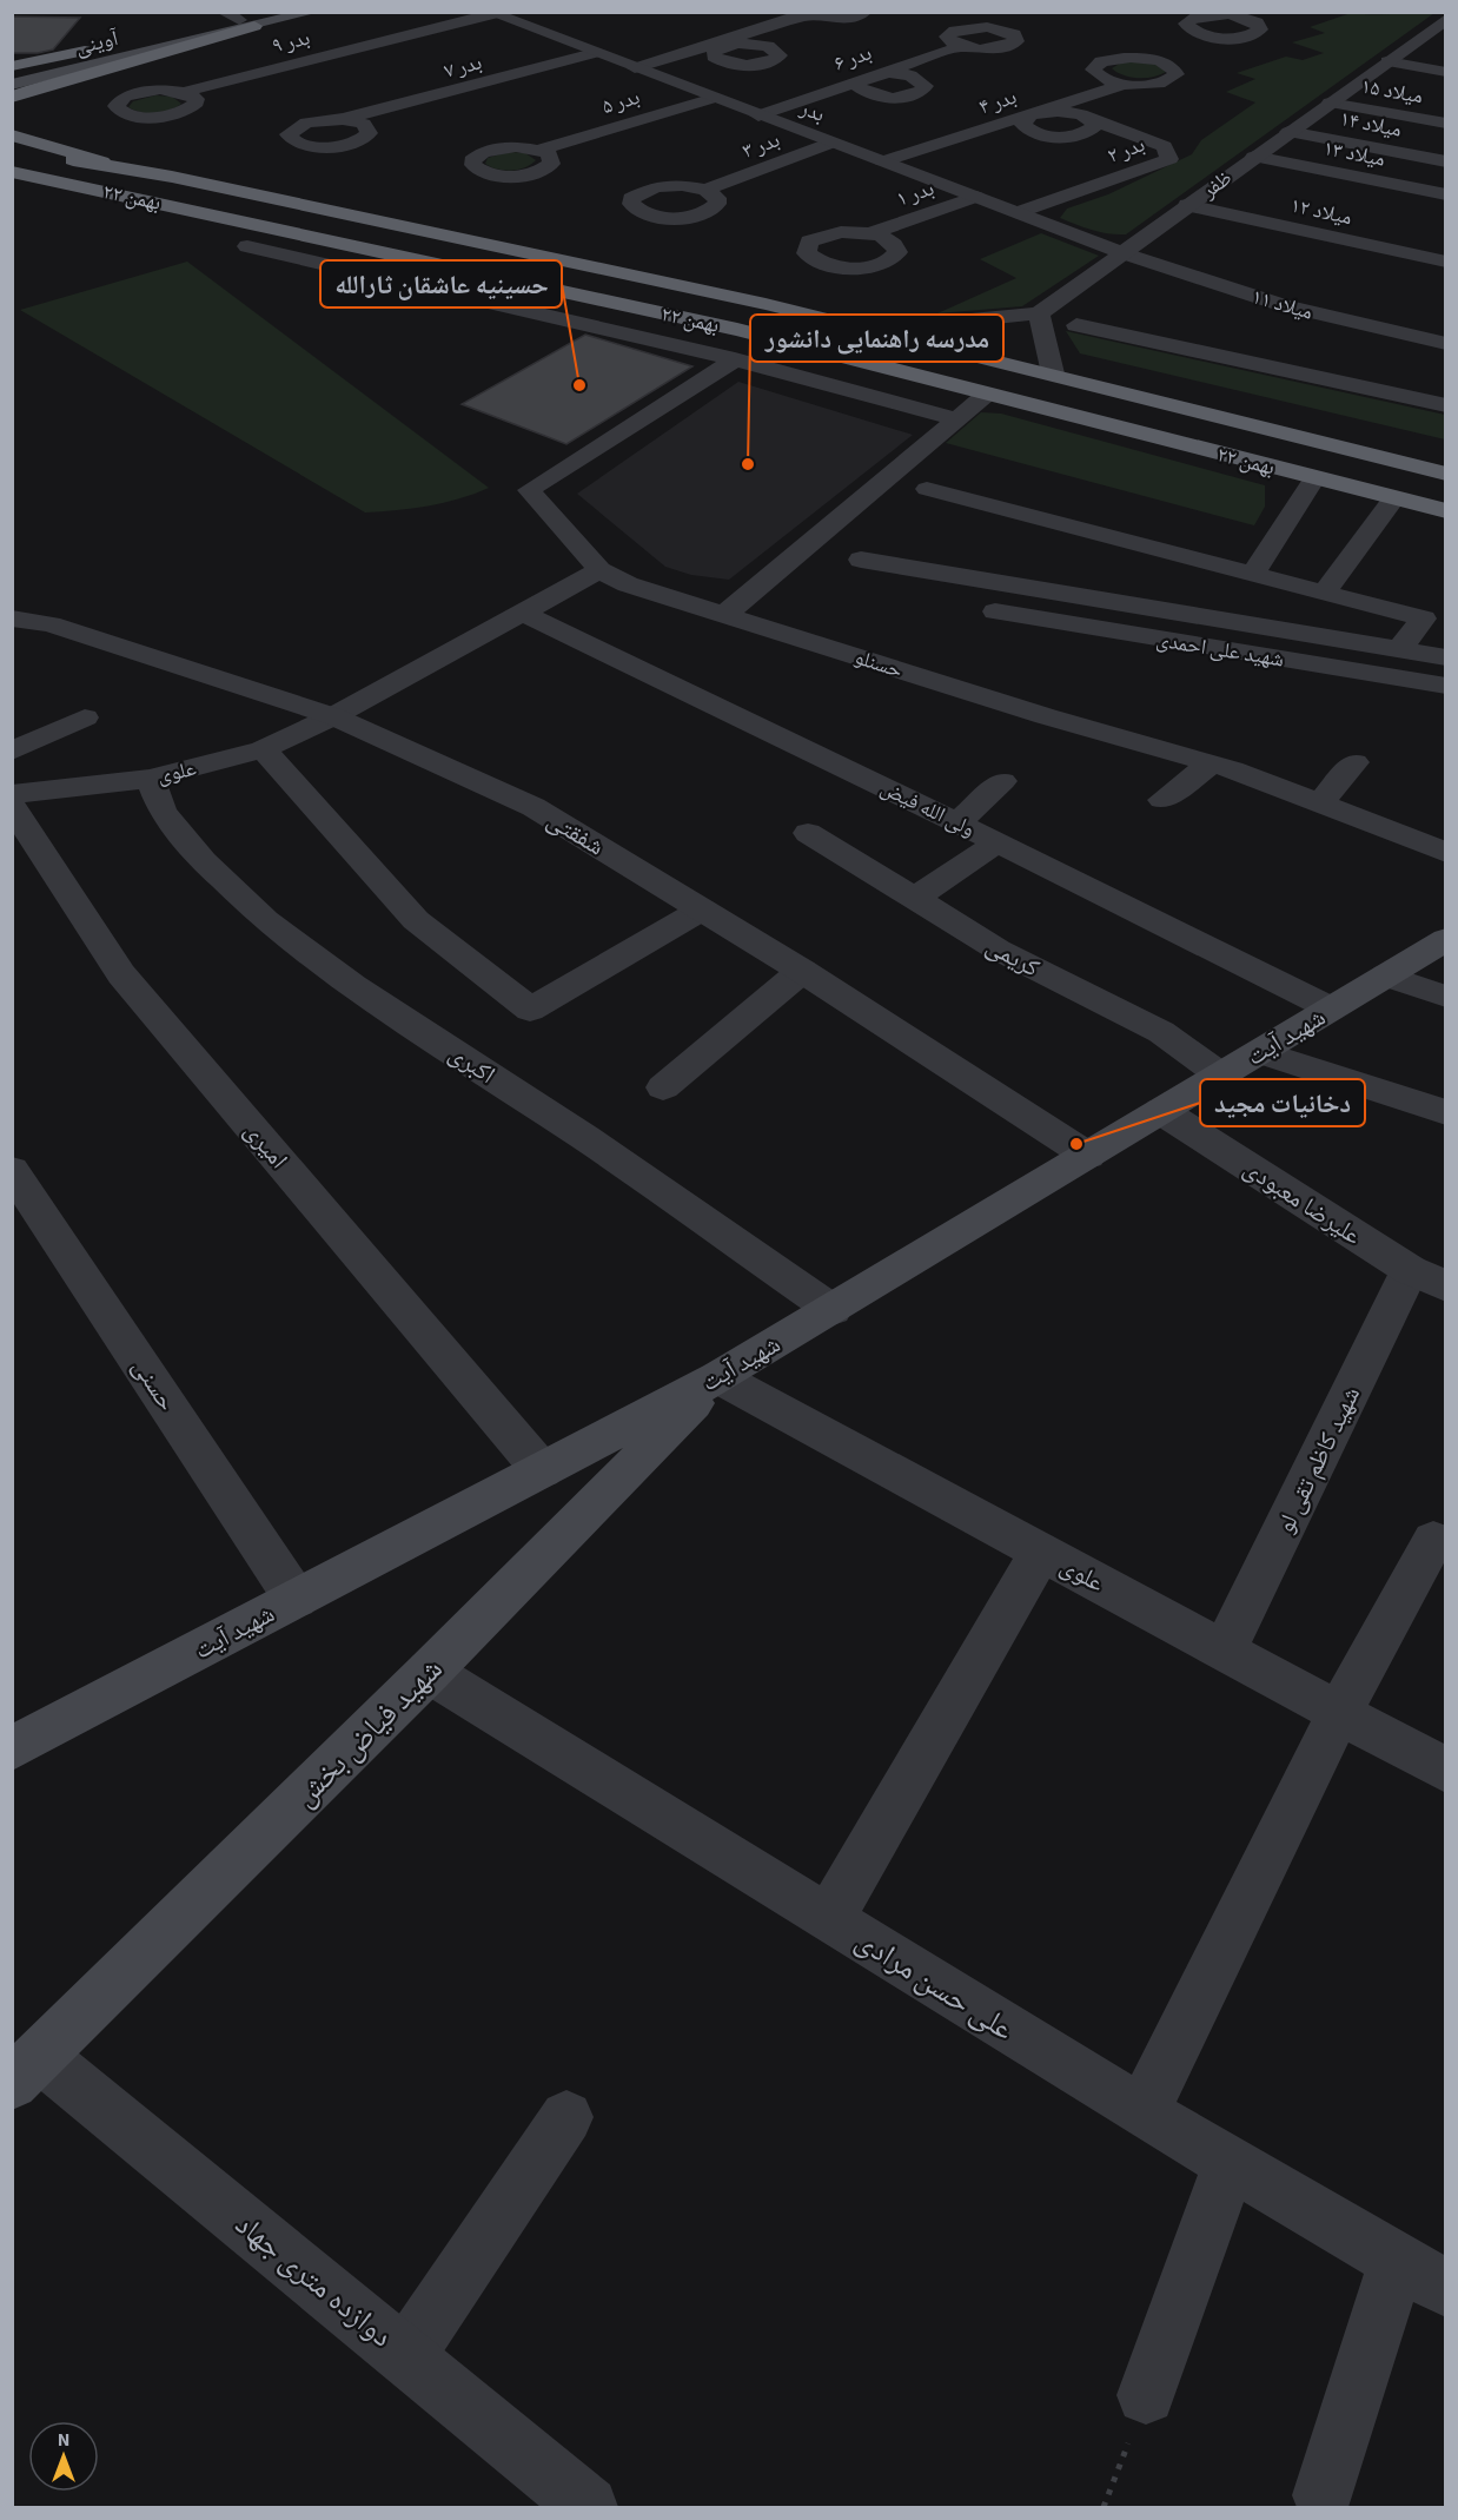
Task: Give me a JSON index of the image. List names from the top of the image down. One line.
{"streets":{"highway":["۲۲ بهمن"],"main road":["آوینی","شهید آیت","شهید فیاض بخش"],"street":["بدر ۹","بدر ۶","بدر ۷","میلاد ۱۵","بدر ۵","بدر ۴","بدر","میلاد ۱۴","بدر ۳","بدر ۲","میلاد ۱۳","ظفر","بدر ۱","میلاد ۱۲","میلاد ۱۱","شهید علی احمدی","حسنلو","علوی","ولی الله فیض","شفقتی","کریمی","اکبری","امیری","علیرضا معبودی","حسنی","شهید کاظم تقی لو","علی حسن مرادی","دوازده متری جهاد"]},"crossings":[["بدر ۹","بدر"],["بدر ۶","بدر"],["بدر ۷","بدر"],["میلاد ۱۵","ظفر"],["بدر ۵","بدر"],["بدر ۴","بدر"],["بدر","بدر ۳"],["بدر","بدر ۲"],["بدر","ظفر"],["بدر","بدر ۱"],["بدر","میلاد ۱۱"],["میلاد ۱۴","ظفر"],["میلاد ۱۳","ظفر"],["ظفر","میلاد ۱۲"],["ظفر","میلاد ۱۱"],["علوی","شفقتی"],["علوی","شهید آیت"],["علوی","اکبری"],["علوی","شهید کاظم تقی لو"],["علوی","شهید فیاض بخش"],["ولی الله فیض","شهید آیت"],["شفقتی","شهید آیت"],["کریمی","شهید آیت"],["شهید آیت","اکبری"],["شهید آیت","امیری"],["شهید آیت","علیرضا معبودی"],["شهید آیت","حسنی"],["شهید آیت","شهید فیاض بخش"],["علیرضا معبودی","شهید کاظم تقی لو"],["شهید فیاض بخش","علی حسن مرادی"],["شهید فیاض بخش","دوازده متری جهاد"]],"places":["حسینیه عاشقان ثارالله","مدرسه راهنمایی دانشور","دخانیات مجید"],"north":"top"}
